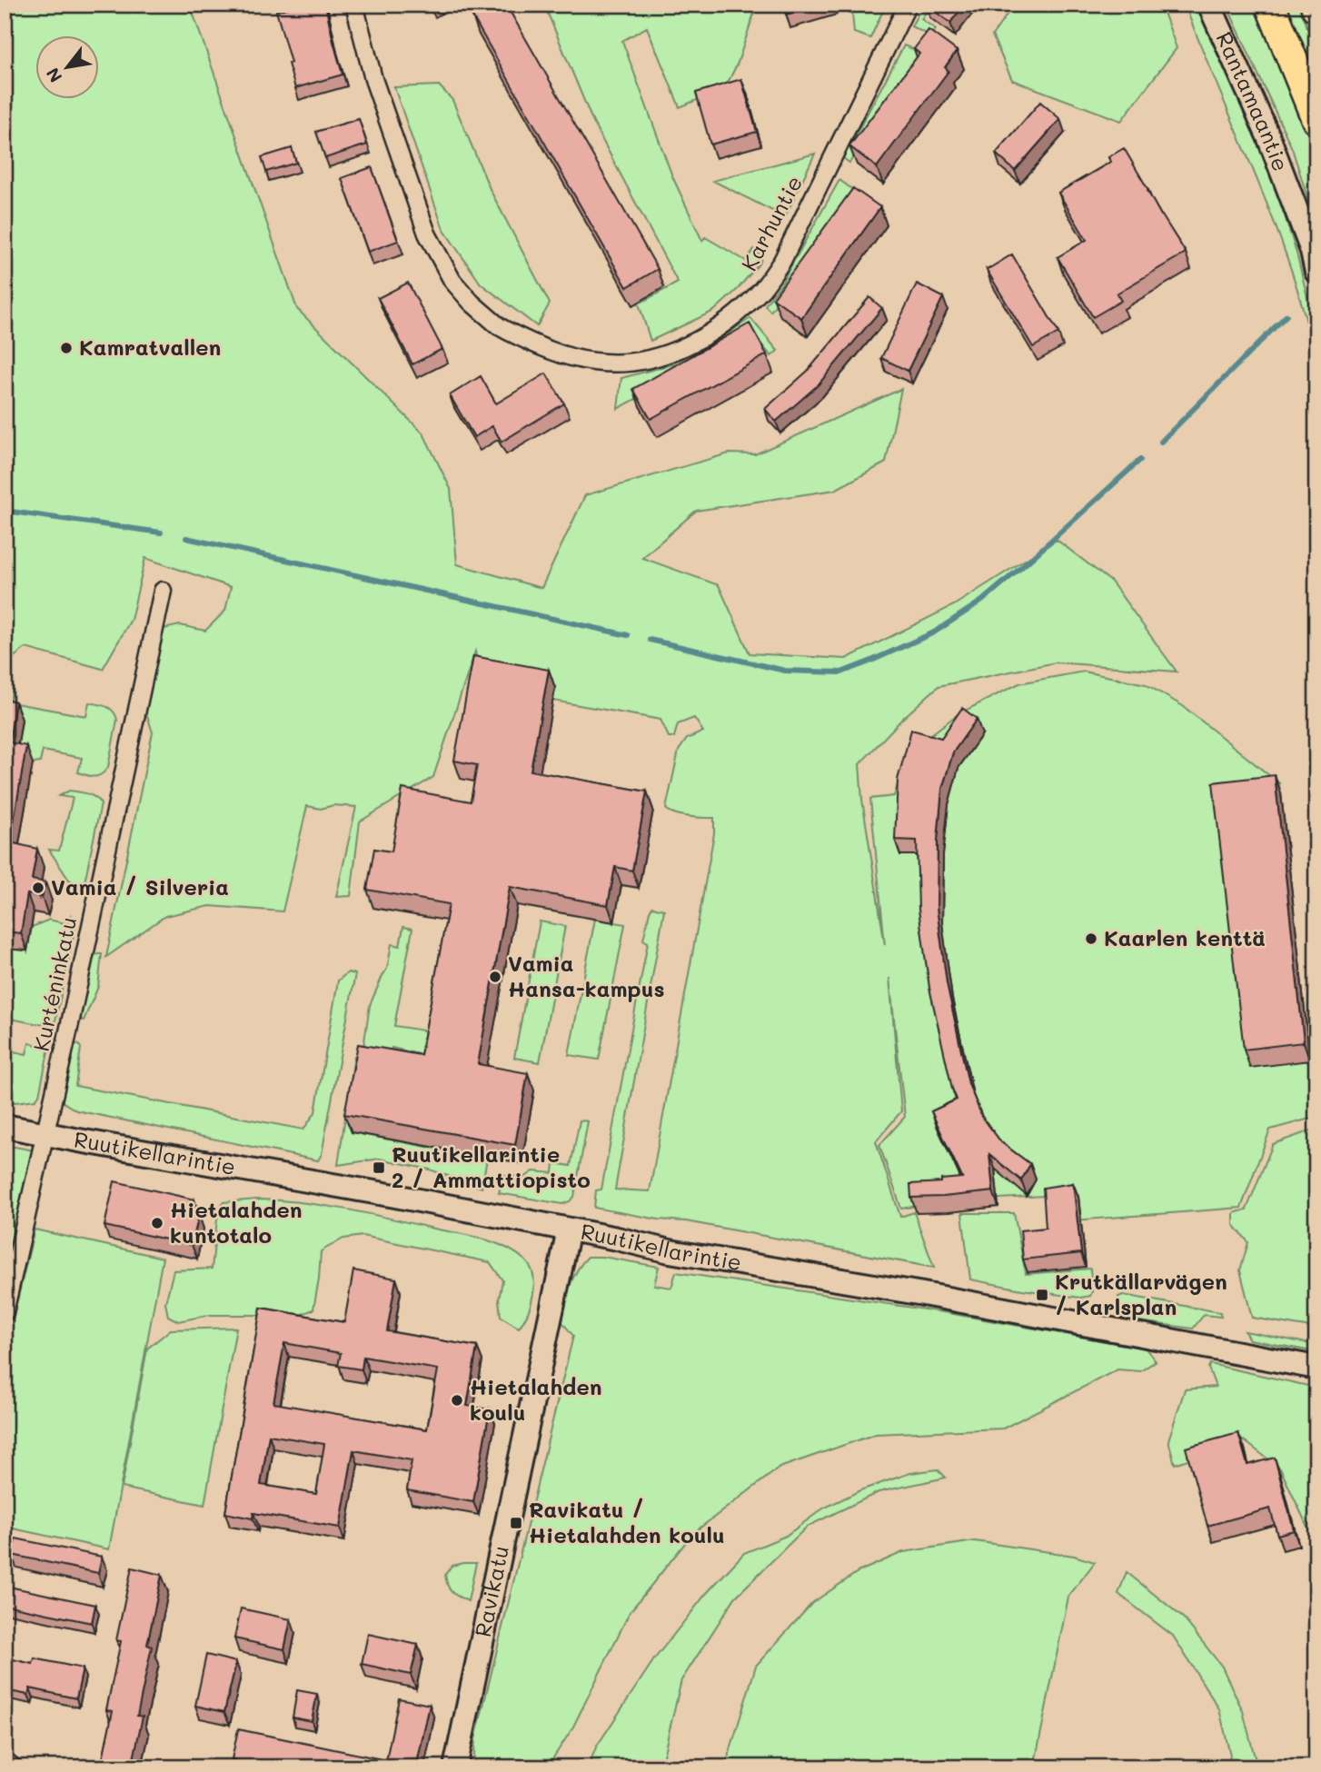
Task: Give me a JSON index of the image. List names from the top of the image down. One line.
{"streets":{"main road":["Rantamaantie","Ruutikellarintie","Ravikatu"],"street":["Karhuntie","Kurténinkatu"]},"crossings":[["Kurténinkatu","Ruutikellarintie"],["Ruutikellarintie","Ravikatu"]],"places":{"other":["Kamratvallen","Vamia / Silveria","Kaarlen kenttä","Vamia Hansa-kampus","Hietalahden kuntotalo","Hietalahden koulu"],"transit":["Ruutikellarintie 2 / Ammattiopisto","Krutkällarvägen / Karlsplan","Ravikatu / Hietalahden koulu"]},"north":"bottom left"}
